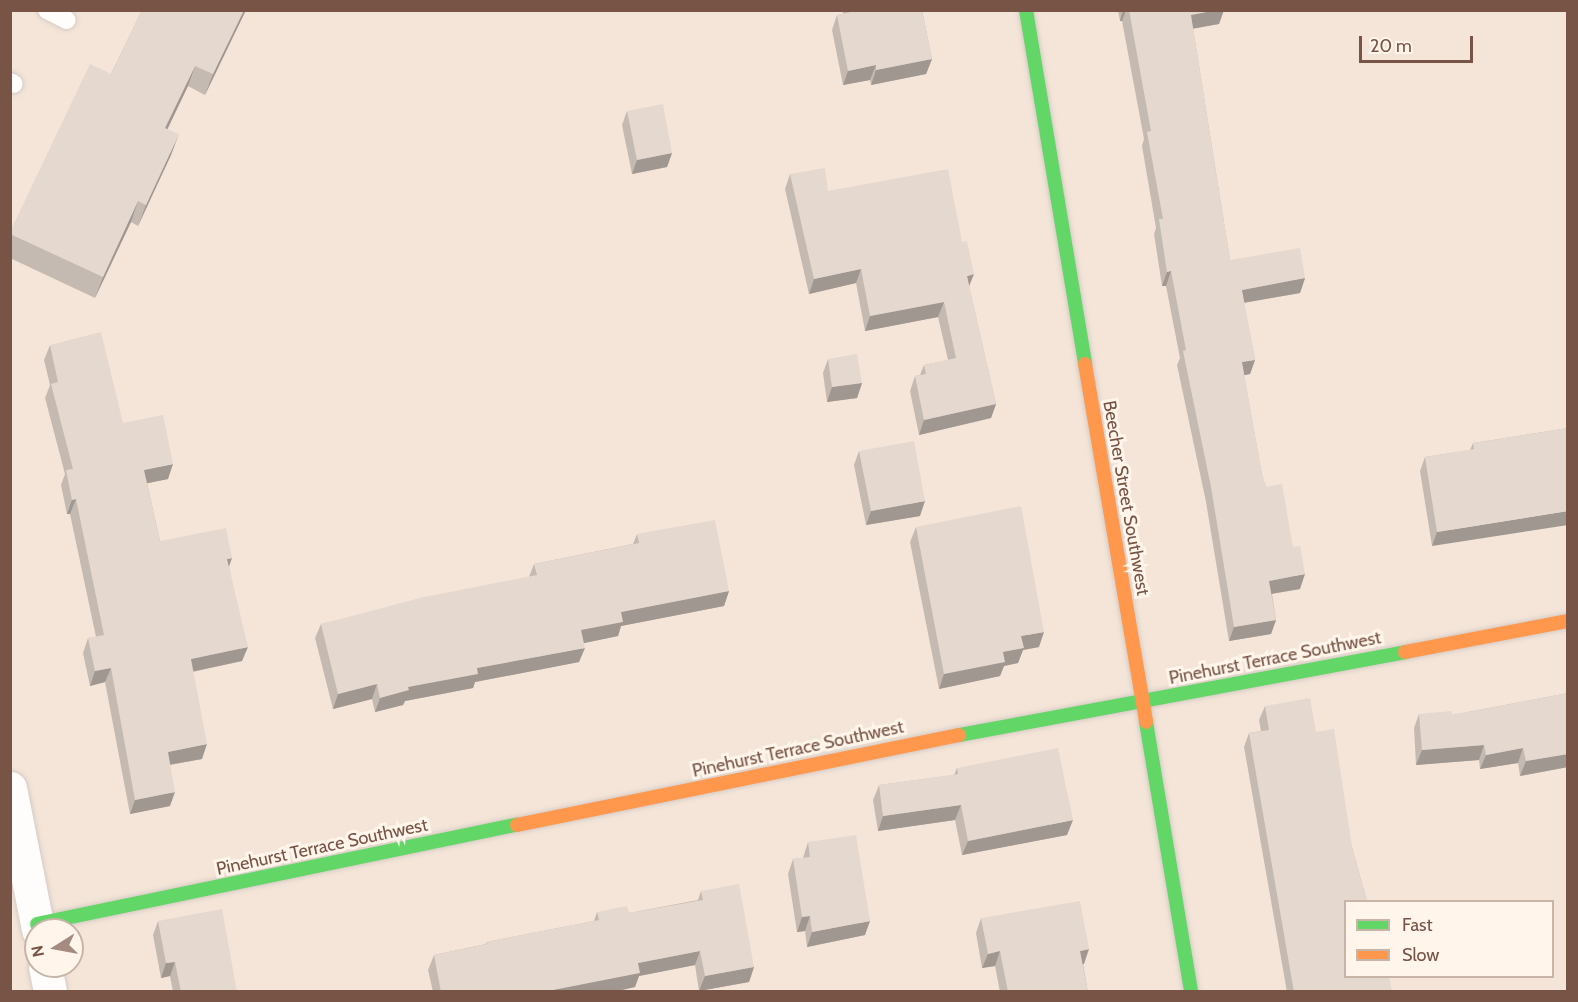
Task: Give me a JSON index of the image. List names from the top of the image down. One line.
{"streets":{"street":["Beecher Street Southwest","Pinehurst Terrace Southwest"]},"crossings":[["Beecher Street Southwest","Pinehurst Terrace Southwest"]],"legend":["Fast","Slow"],"scale_bar":"20 m","north":"left"}
